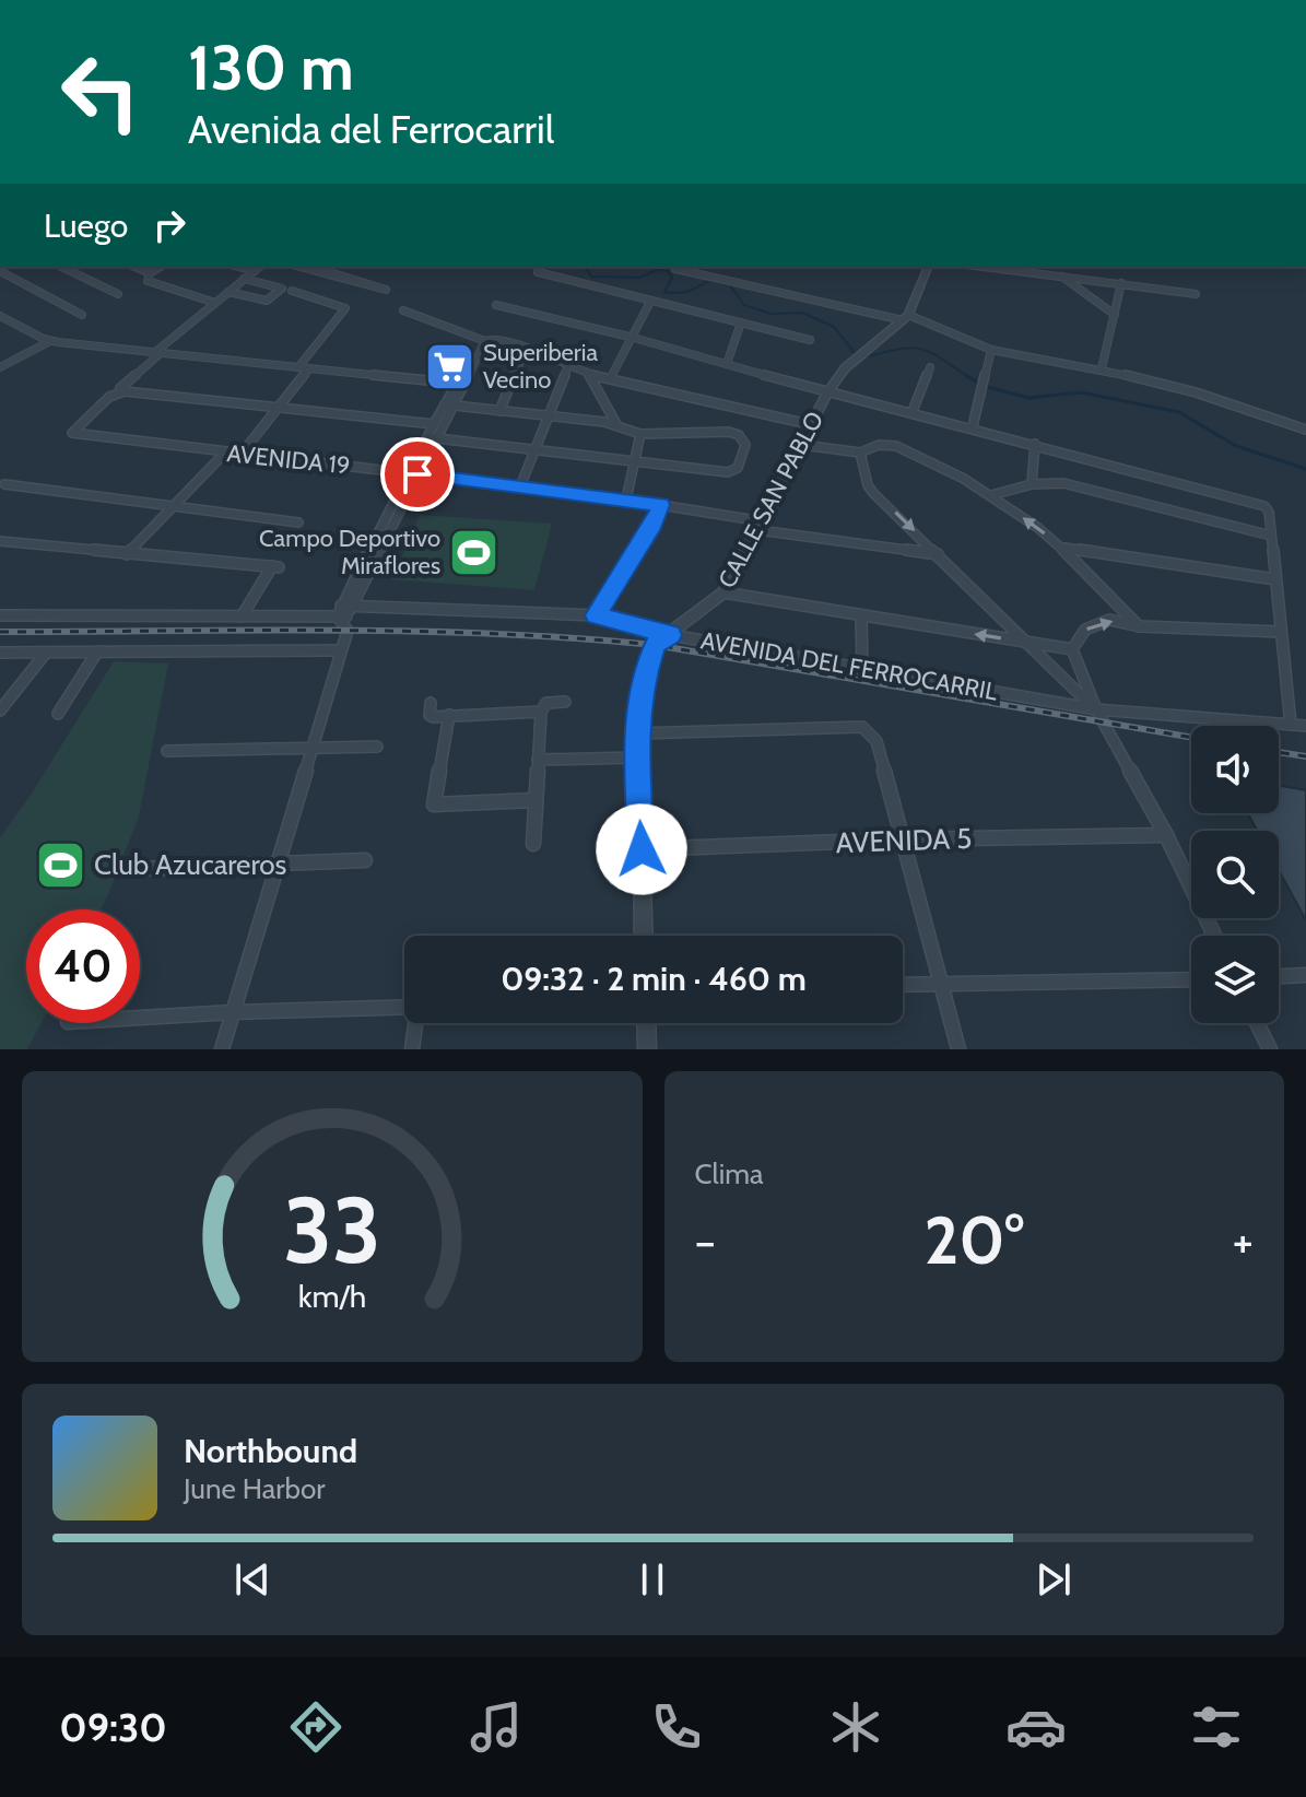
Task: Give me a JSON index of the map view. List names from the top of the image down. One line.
{"streets":{"street":["AVENIDA 19","CALLE SAN PABLO","AVENIDA DEL FERROCARRIL","AVENIDA 5"]},"crossings":[["AVENIDA 19","CALLE SAN PABLO"],["CALLE SAN PABLO","AVENIDA DEL FERROCARRIL"],["CALLE SAN PABLO","AVENIDA 5"]],"places":{"supermarket":["Superiberia Vecino"],"sports":["Campo Deportivo Miraflores","Club Azucareros"]},"page":{"turn":["130 m","Avenida del Ferrocarril"],"then":"Luego","limit":"40","trip":"09:32 · 2 min · 460 m","tile":"Clima","heat":["−","20°","+"],"song":["Northbound","June Harbor"],"tabs":"09:30","gauge":["33","km/h"]}}
